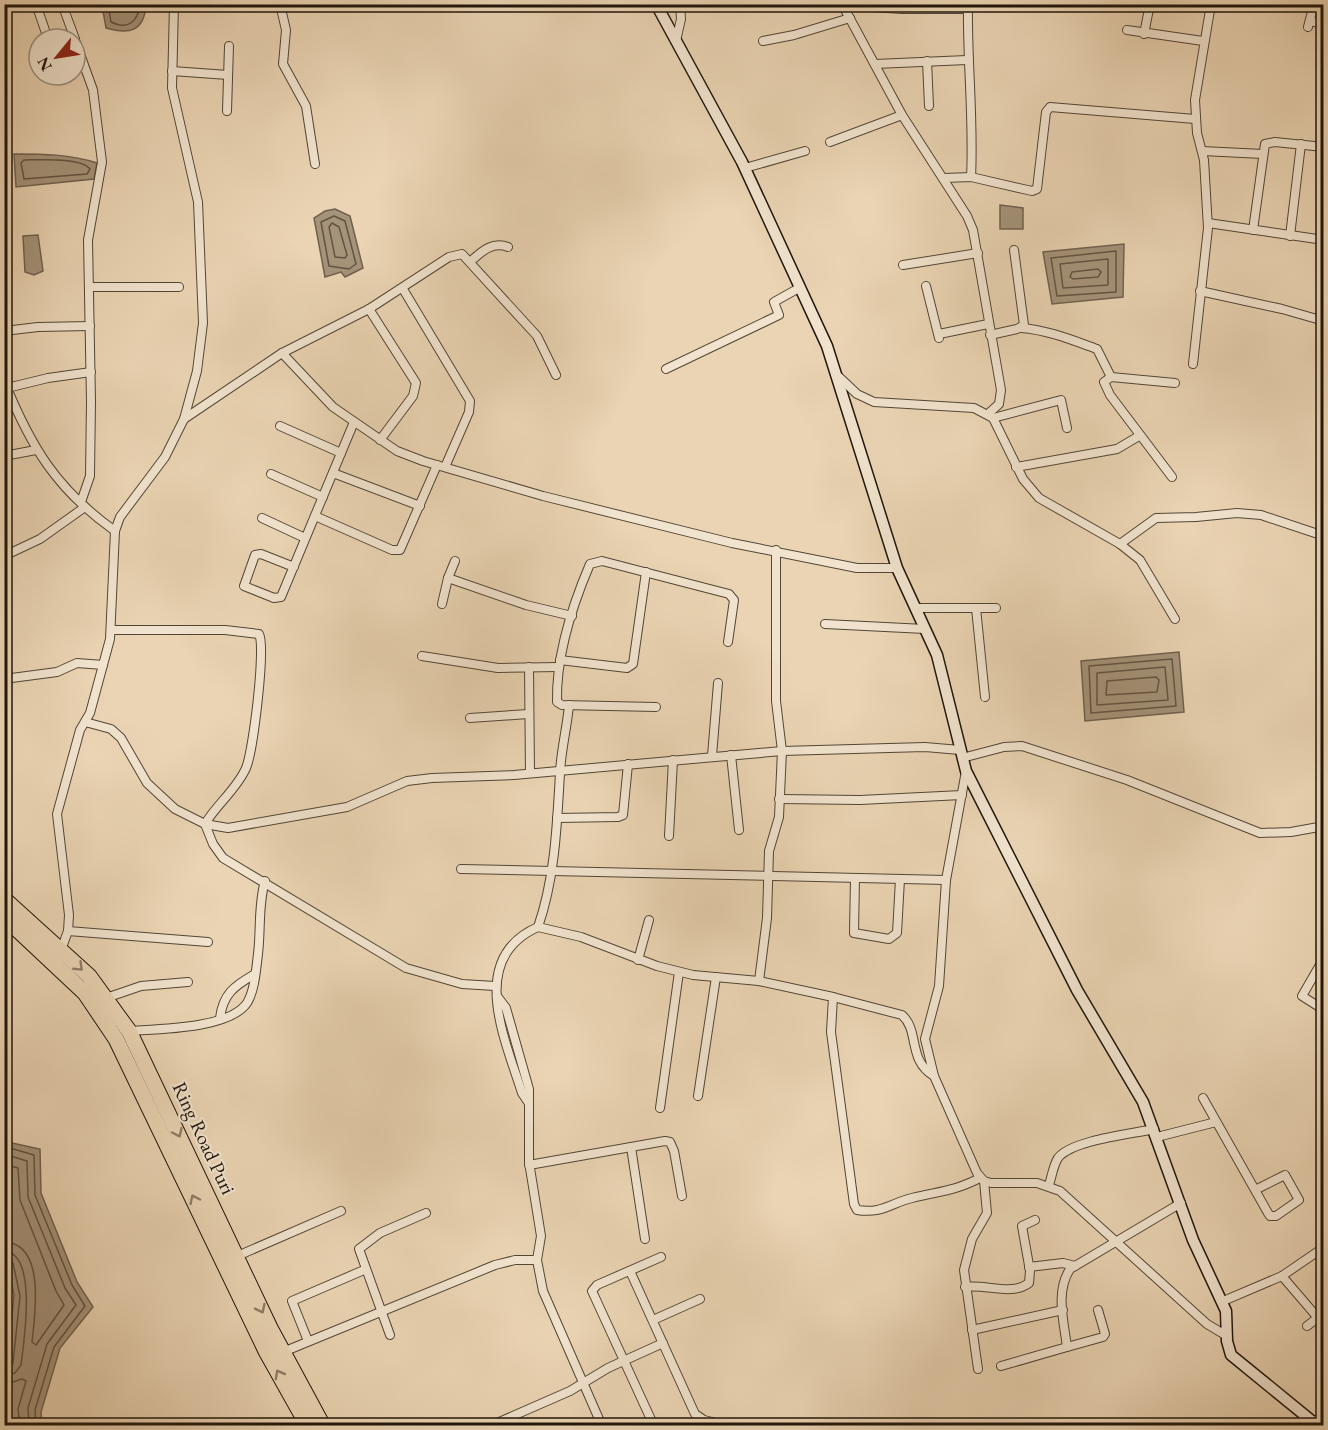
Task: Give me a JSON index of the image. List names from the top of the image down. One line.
{"streets":{"highway":["Ring Road Puri"]},"north":"bottom left"}
